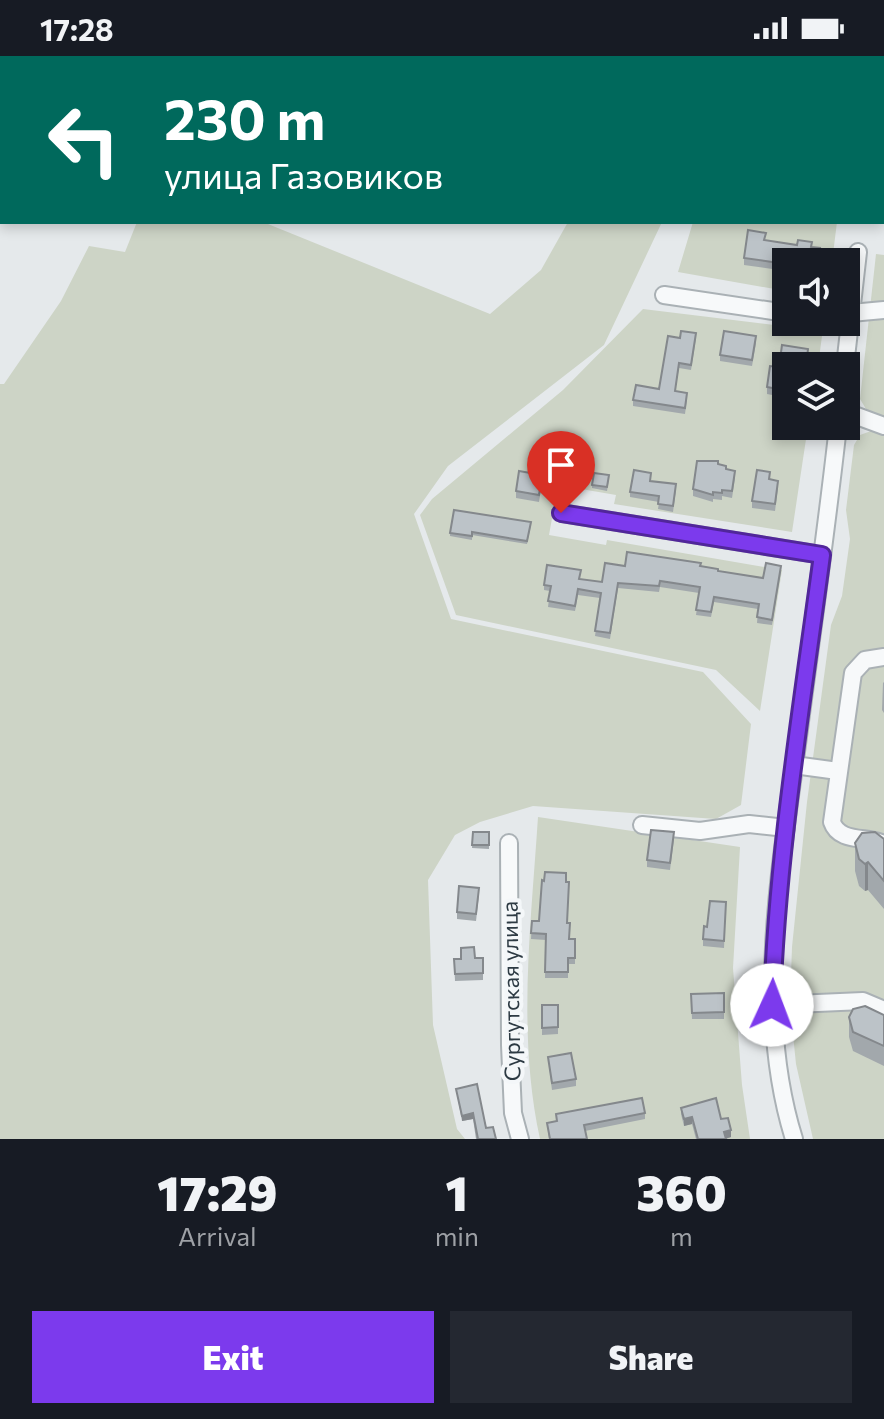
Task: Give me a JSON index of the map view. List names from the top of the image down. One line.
{"streets":{"street":["Сургутская улица"]},"page":{"status":"17:28","turn":["230 m","улица Газовиков"],"eta":["17:29","Arrival","1","min","360","m"],"buttons":["Exit","Share"]}}
